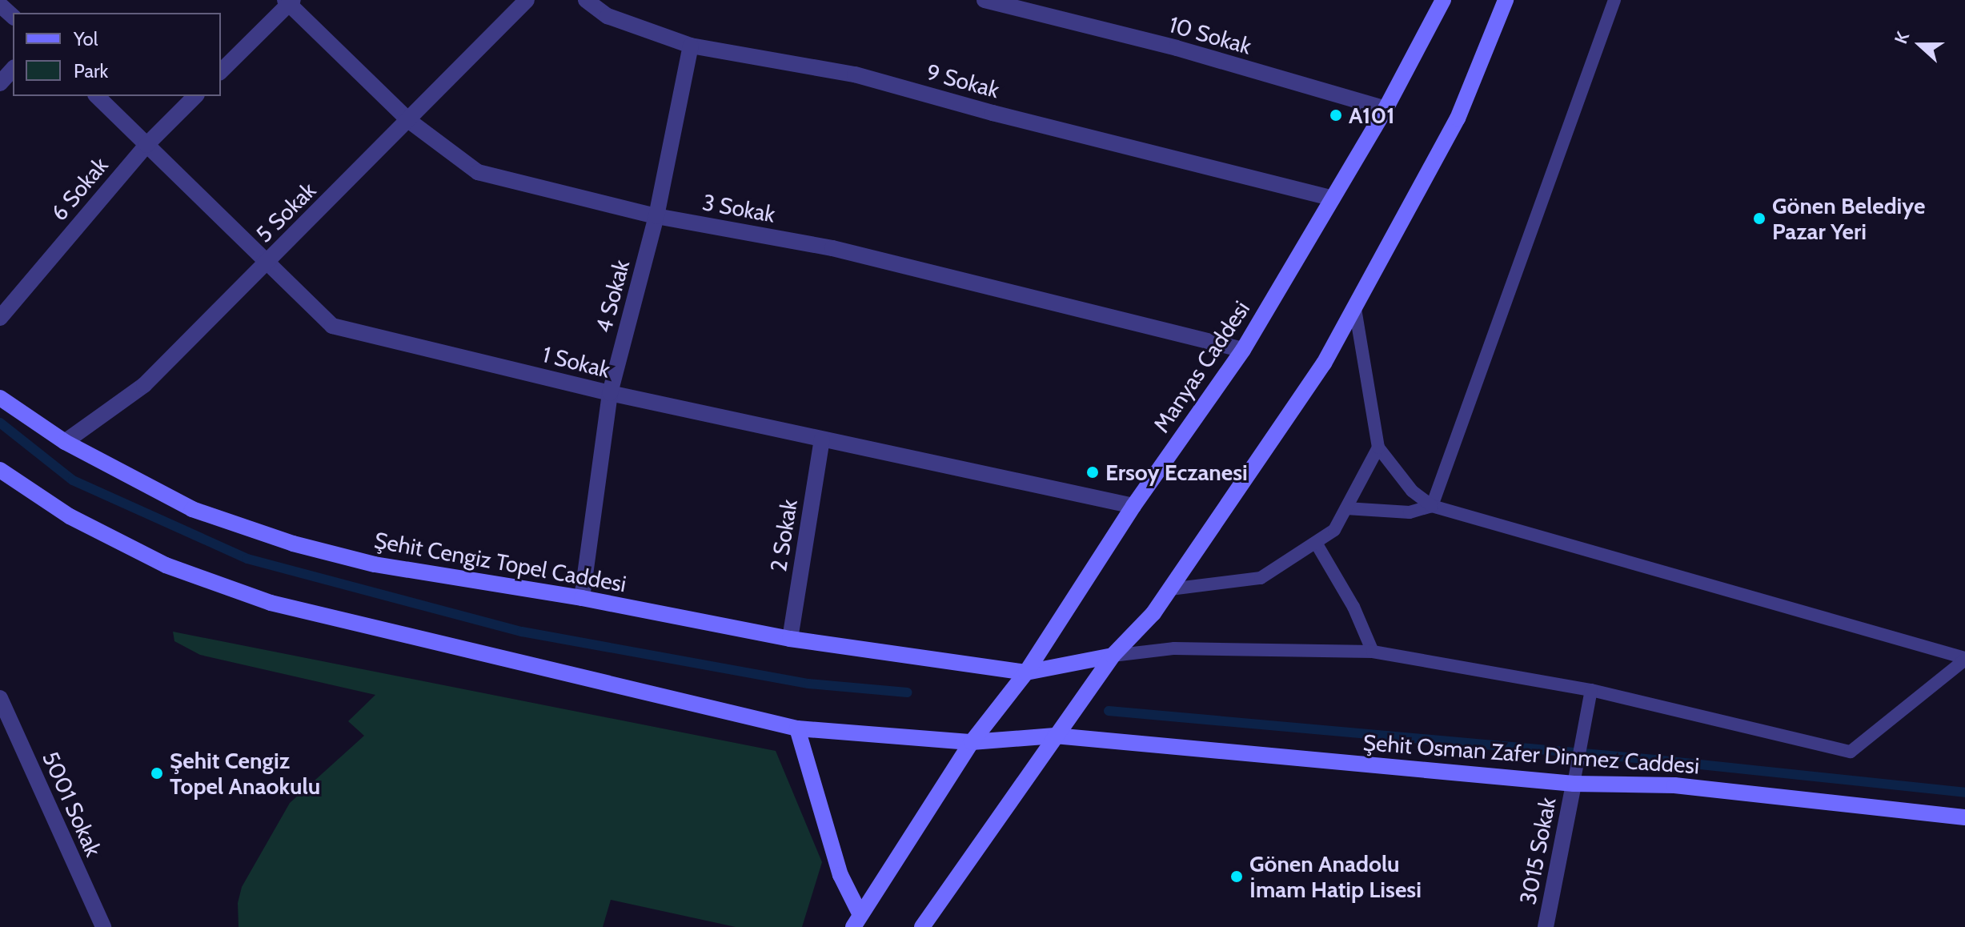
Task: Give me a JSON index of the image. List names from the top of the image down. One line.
{"streets":{"main road":["Manyas Caddesi","Şehit Cengiz Topel Caddesi","Şehit Osman Zafer Dinmez Caddesi"],"street":["10 Sokak","9 Sokak","6 Sokak","3 Sokak","5 Sokak","4 Sokak","1 Sokak","2 Sokak","5001 Sokak","3015 Sokak"]},"crossings":[["10 Sokak","Manyas Caddesi"],["9 Sokak","4 Sokak"],["9 Sokak","Manyas Caddesi"],["6 Sokak","1 Sokak"],["3 Sokak","5 Sokak"],["3 Sokak","4 Sokak"],["3 Sokak","Manyas Caddesi"],["5 Sokak","1 Sokak"],["5 Sokak","Şehit Cengiz Topel Caddesi"],["4 Sokak","1 Sokak"],["4 Sokak","Şehit Cengiz Topel Caddesi"],["1 Sokak","Manyas Caddesi"],["1 Sokak","2 Sokak"],["Manyas Caddesi","Şehit Cengiz Topel Caddesi"],["Manyas Caddesi","Şehit Osman Zafer Dinmez Caddesi"],["2 Sokak","Şehit Cengiz Topel Caddesi"],["Şehit Osman Zafer Dinmez Caddesi","3015 Sokak"]],"places":["A101","Gönen Belediye Pazar Yeri","Ersoy Eczanesi","Şehit Cengiz Topel Anaokulu","Gönen Anadolu İmam Hatip Lisesi"],"legend":["Yol","Park"],"north":"left"}
